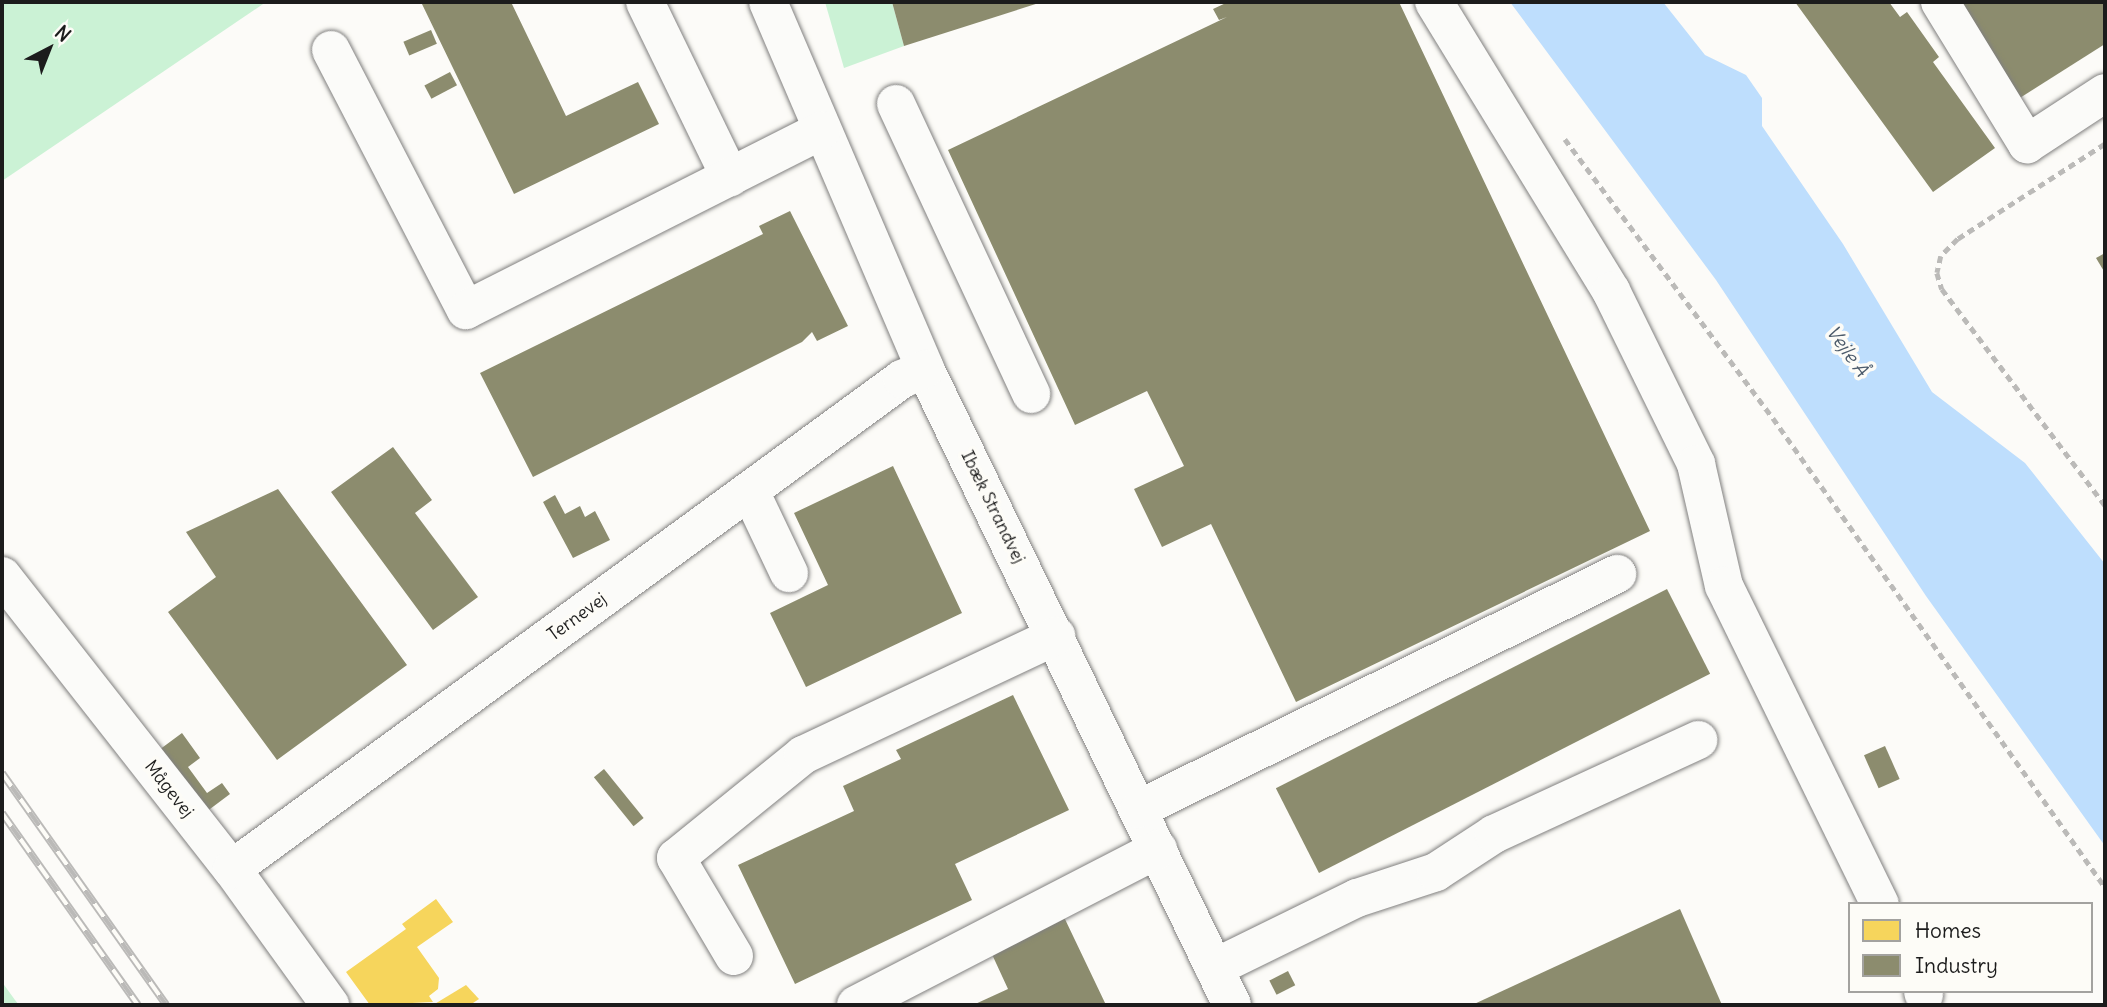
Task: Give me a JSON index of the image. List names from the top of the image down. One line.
{"streets":{"street":["Ibæk Strandvej","Ternevej","Mågevej"]},"crossings":[["Ibæk Strandvej","Ternevej"],["Ternevej","Mågevej"]],"water":["Vejle Å"],"legend":["Homes","Industry"],"north":"top right"}
